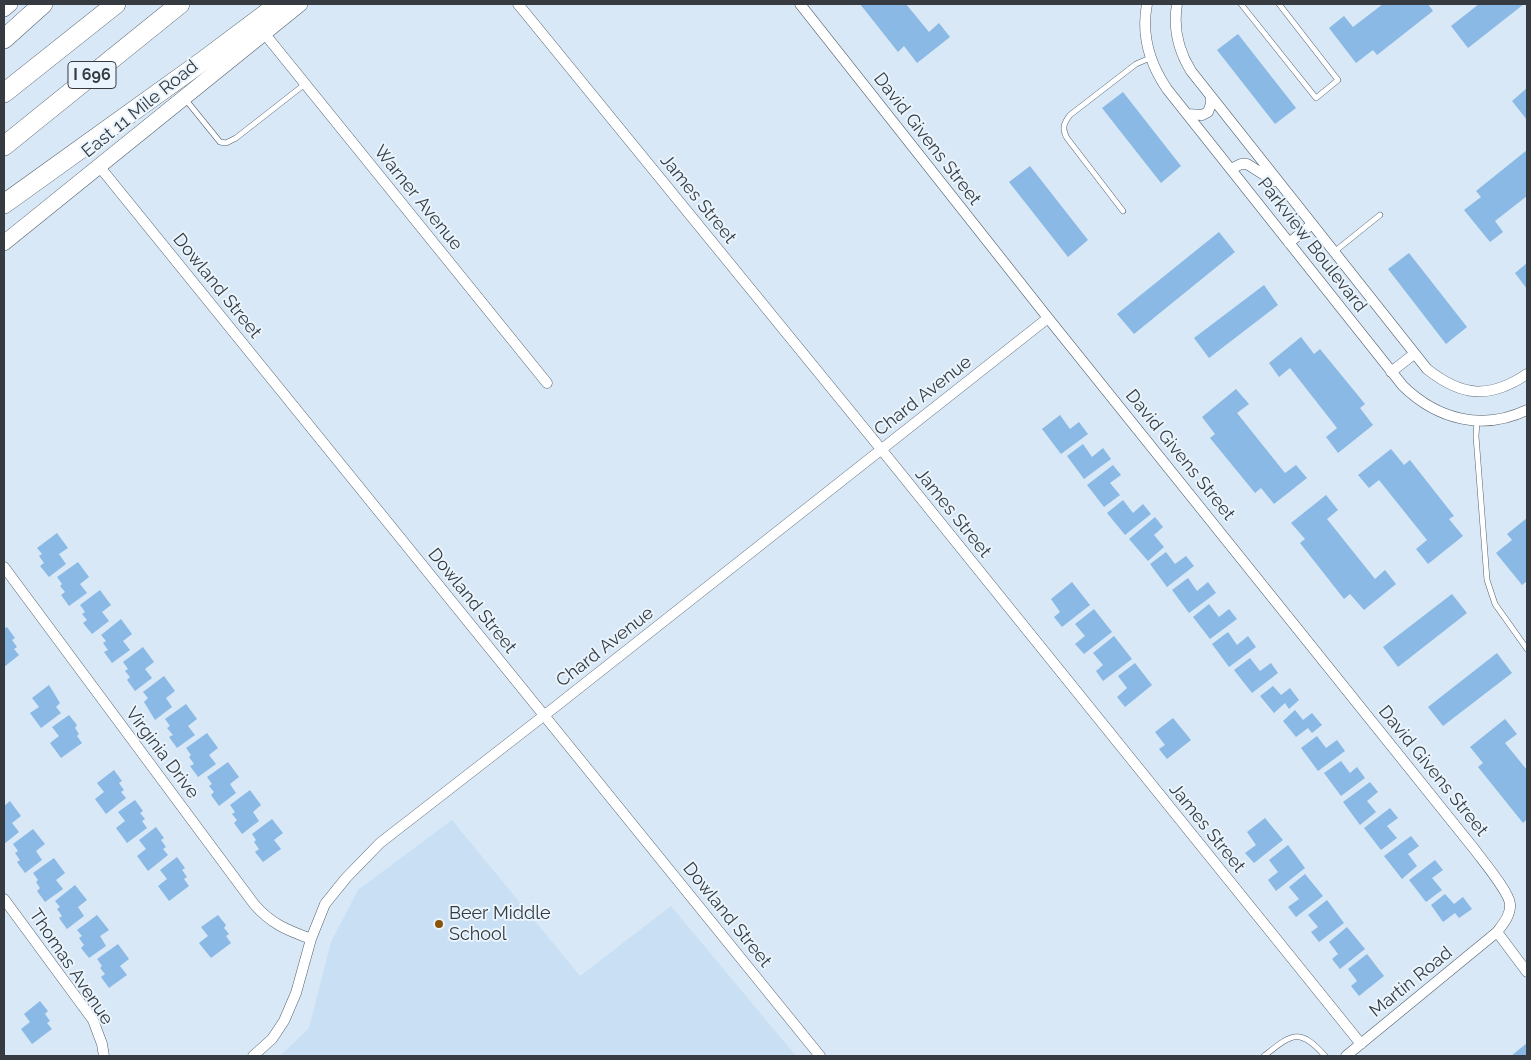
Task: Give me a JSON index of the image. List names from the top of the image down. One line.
{"streets":{"highway":["I 696"],"main road":["East 11 Mile Road"],"street":["David Givens Street","Warner Avenue","James Street","Parkview Boulevard","Dowland Street","Chard Avenue","Virginia Drive","Thomas Avenue","Martin Road"]},"crossings":[["East 11 Mile Road","Warner Avenue"],["East 11 Mile Road","Dowland Street"],["David Givens Street","Chard Avenue"],["David Givens Street","Martin Road"],["James Street","Chard Avenue"],["James Street","Martin Road"],["Dowland Street","Chard Avenue"],["Chard Avenue","Virginia Drive"]],"places":["Beer Middle School"]}
